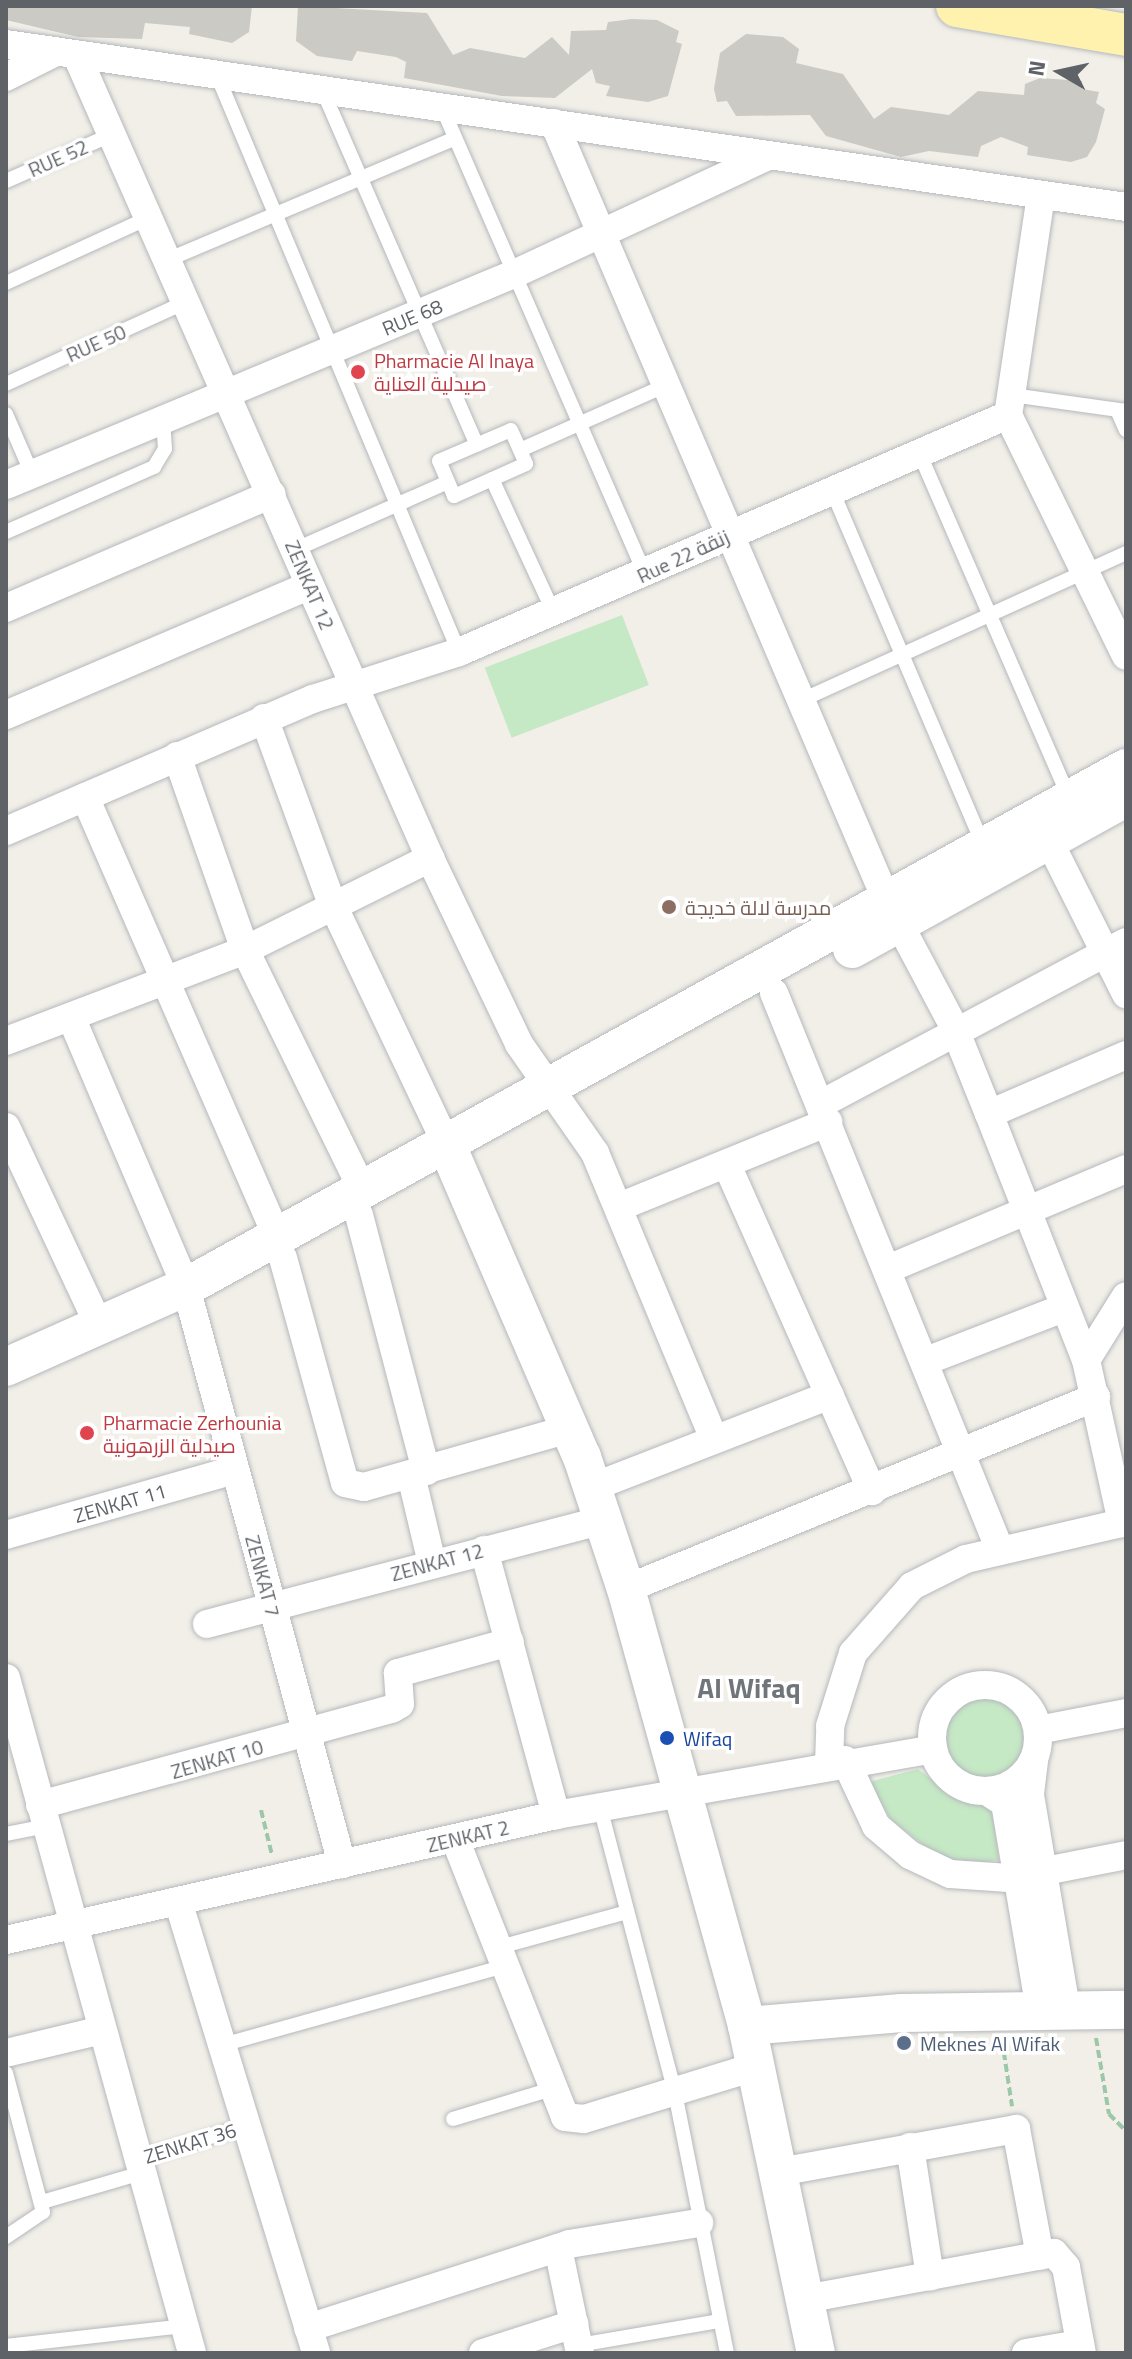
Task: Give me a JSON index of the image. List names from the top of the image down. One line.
{"streets":{"street":["RUE 68","Rue 22 زنقة","ZENKAT 12","ZENKAT 11","ZENKAT 7","ZENKAT 10","ZENKAT 2"],"lane":["RUE 52","RUE 50","ZENKAT 36"]},"crossings":[["RUE 52","ZENKAT 12"],["RUE 68","ZENKAT 12"],["RUE 50","ZENKAT 12"],["Rue 22 زنقة","ZENKAT 12"],["ZENKAT 12","ZENKAT 7"],["ZENKAT 11","ZENKAT 7"],["ZENKAT 7","ZENKAT 10"],["ZENKAT 7","ZENKAT 2"]],"districts":["Al Wifaq"],"places":["Pharmacie Al Inaya صيدلية العناية","مدرسة لالة خديجة","Pharmacie Zerhounia صيدلية الزرهونية","Wifaq","Meknes Al Wifak"],"north":"left"}
